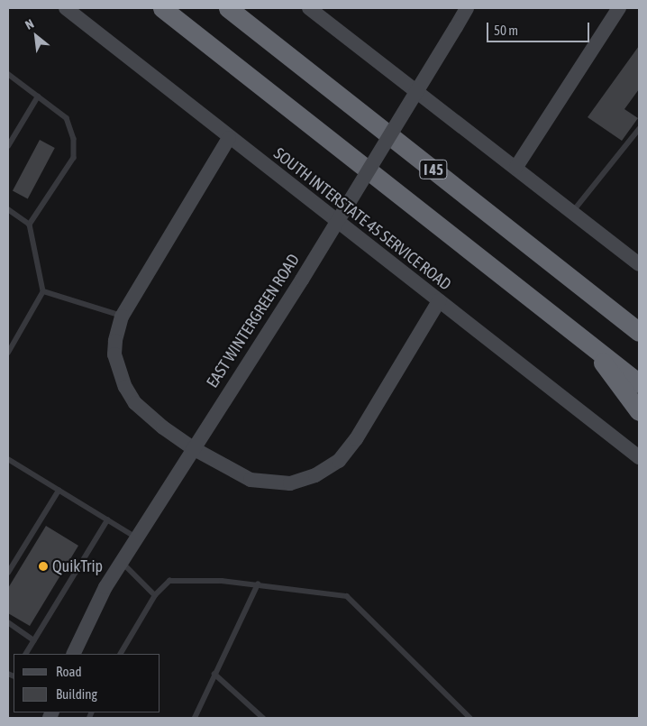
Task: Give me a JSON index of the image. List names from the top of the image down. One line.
{"streets":{"highway":["I 45"],"main road":["SOUTH INTERSTATE 45 SERVICE ROAD","EAST WINTERGREEN ROAD"]},"places":["QuikTrip"],"legend":["Road","Building"],"scale_bar":"50 m","north":"top left"}
